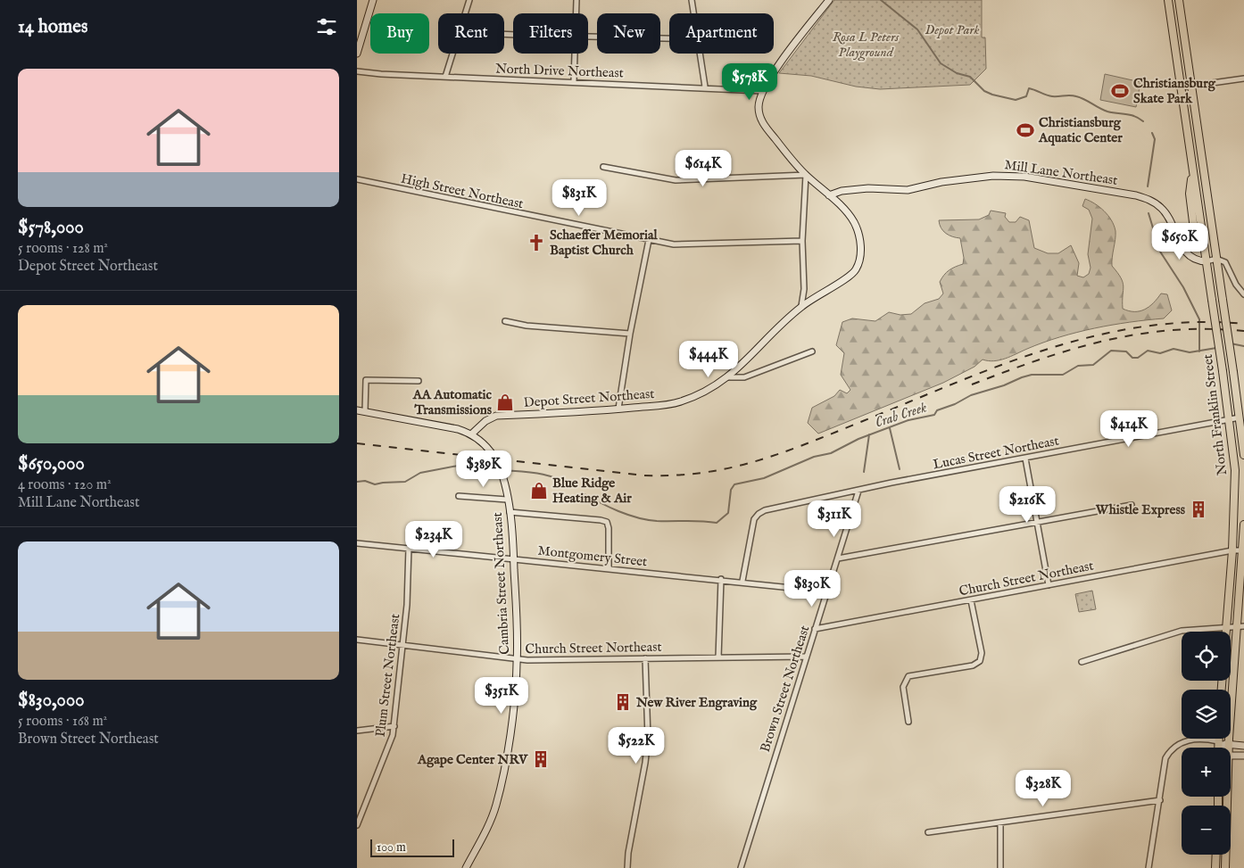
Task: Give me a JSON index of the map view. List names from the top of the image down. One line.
{"streets":{"main road":["North Franklin Street"],"street":["North Drive Northeast","Mill Lane Northeast","High Street Northeast","Depot Street Northeast","Lucas Street Northeast","Montgomery Street","Church Street Northeast","Cambria Street Northeast","Plum Street Northeast","Brown Street Northeast"]},"crossings":[["North Drive Northeast","Depot Street Northeast"],["Mill Lane Northeast","Depot Street Northeast"],["Mill Lane Northeast","North Franklin Street"],["Depot Street Northeast","Cambria Street Northeast"],["North Franklin Street","Lucas Street Northeast"],["North Franklin Street","Church Street Northeast"],["Lucas Street Northeast","Montgomery Street"],["Lucas Street Northeast","Brown Street Northeast"],["Montgomery Street","Cambria Street Northeast"],["Montgomery Street","Plum Street Northeast"],["Montgomery Street","Brown Street Northeast"],["Church Street Northeast","Cambria Street Northeast"],["Church Street Northeast","Plum Street Northeast"],["Church Street Northeast","Brown Street Northeast"]],"water":["Crab Creek"],"parks":["Depot Park","Rosa L Peters Playground"],"places":{"sports":["Christiansburg Skate Park","Christiansburg Aquatic Center"],"church":["Schaeffer Memorial Baptist Church"],"shop":["AA Automatic Transmissions","Blue Ridge Heating & Air"],"building":["Whistle Express","New River Engraving","Agape Center NRV"]},"scale_bar":"100 m","page":{"heading":"14 homes","chip":["Buy","Rent","Filters","New","Apartment"],"list":[{"name":"$578,000","note":"5 rooms · 128 m² · Depot Street Northeast"},{"name":"$650,000","note":"4 rooms · 120 m² · Mill Lane Northeast"},{"name":"$830,000","note":"5 rooms · 168 m² · Brown Street Northeast"}],"price":["$578K","$614K","$831K","$650K","$444K","$414K","$389K","$216K","$311K","$234K","$830K","$351K","$522K","$328K"],"map_buttons":["+","−"],"scale":"100 m"}}
